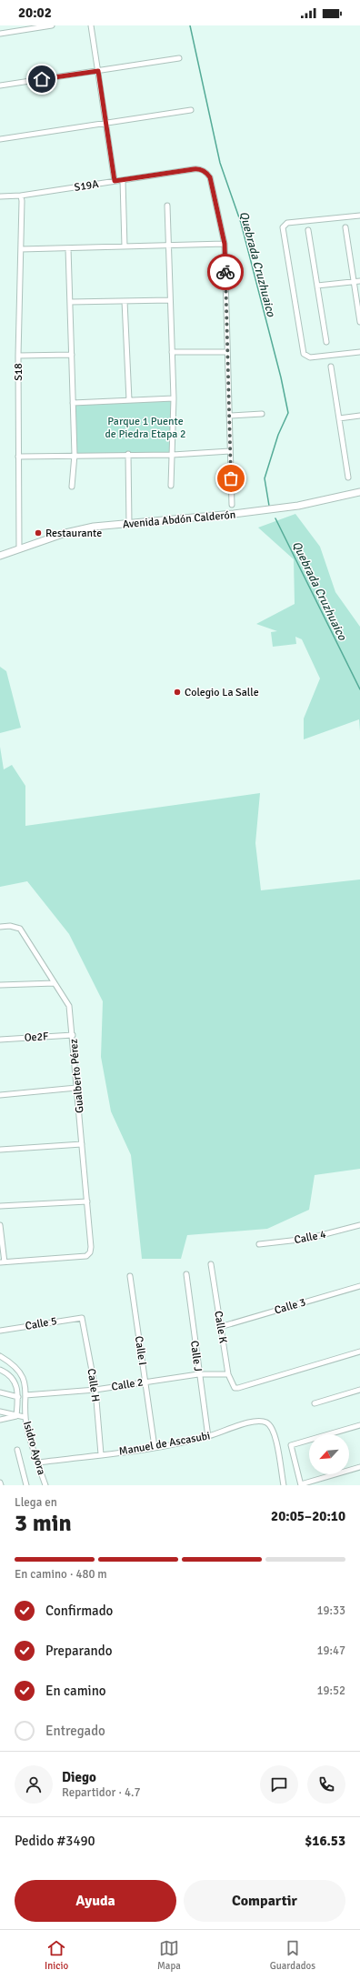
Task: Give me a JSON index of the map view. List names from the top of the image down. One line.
{"streets":{"street":["S19A","S18","Avenida Abdón Calderón","Oe2F","Gualberto Pérez","Calle 4","Calle 3","Calle 5","Calle K","Calle I","Calle J","Calle 2","Calle H","Manuel de Ascasubi","Isidro Ayora"]},"crossings":[["S19A","S18"],["S18","Avenida Abdón Calderón"],["Oe2F","Gualberto Pérez"],["Calle 3","Calle K"],["Calle 5","Calle H"],["Calle K","Calle 2"],["Calle I","Calle 2"],["Calle I","Manuel de Ascasubi"],["Calle J","Calle 2"],["Calle J","Manuel de Ascasubi"],["Calle 2","Calle H"],["Calle 2","Isidro Ayora"],["Calle H","Manuel de Ascasubi"],["Manuel de Ascasubi","Isidro Ayora"]],"water":["Quebrada Cruzhuaico"],"parks":["Parque 1 Puente de Piedra Etapa 2"],"places":["Restaurante","Colegio La Salle"],"north":"bottom left","page":{"status":"20:02","heading":["3 min","Llega en","20:05–20:10"],"panel":["Diego","Repartidor · 4.7","Pedido #3490","$16.53"],"bar":"En camino · 480 m","list":[["Confirmado","19:33"],["Preparando","19:47"],["En camino","19:52"],"Entregado"],"buttons":["Ayuda","Compartir"],"tabs":["Inicio","Mapa","Guardados"]}}
